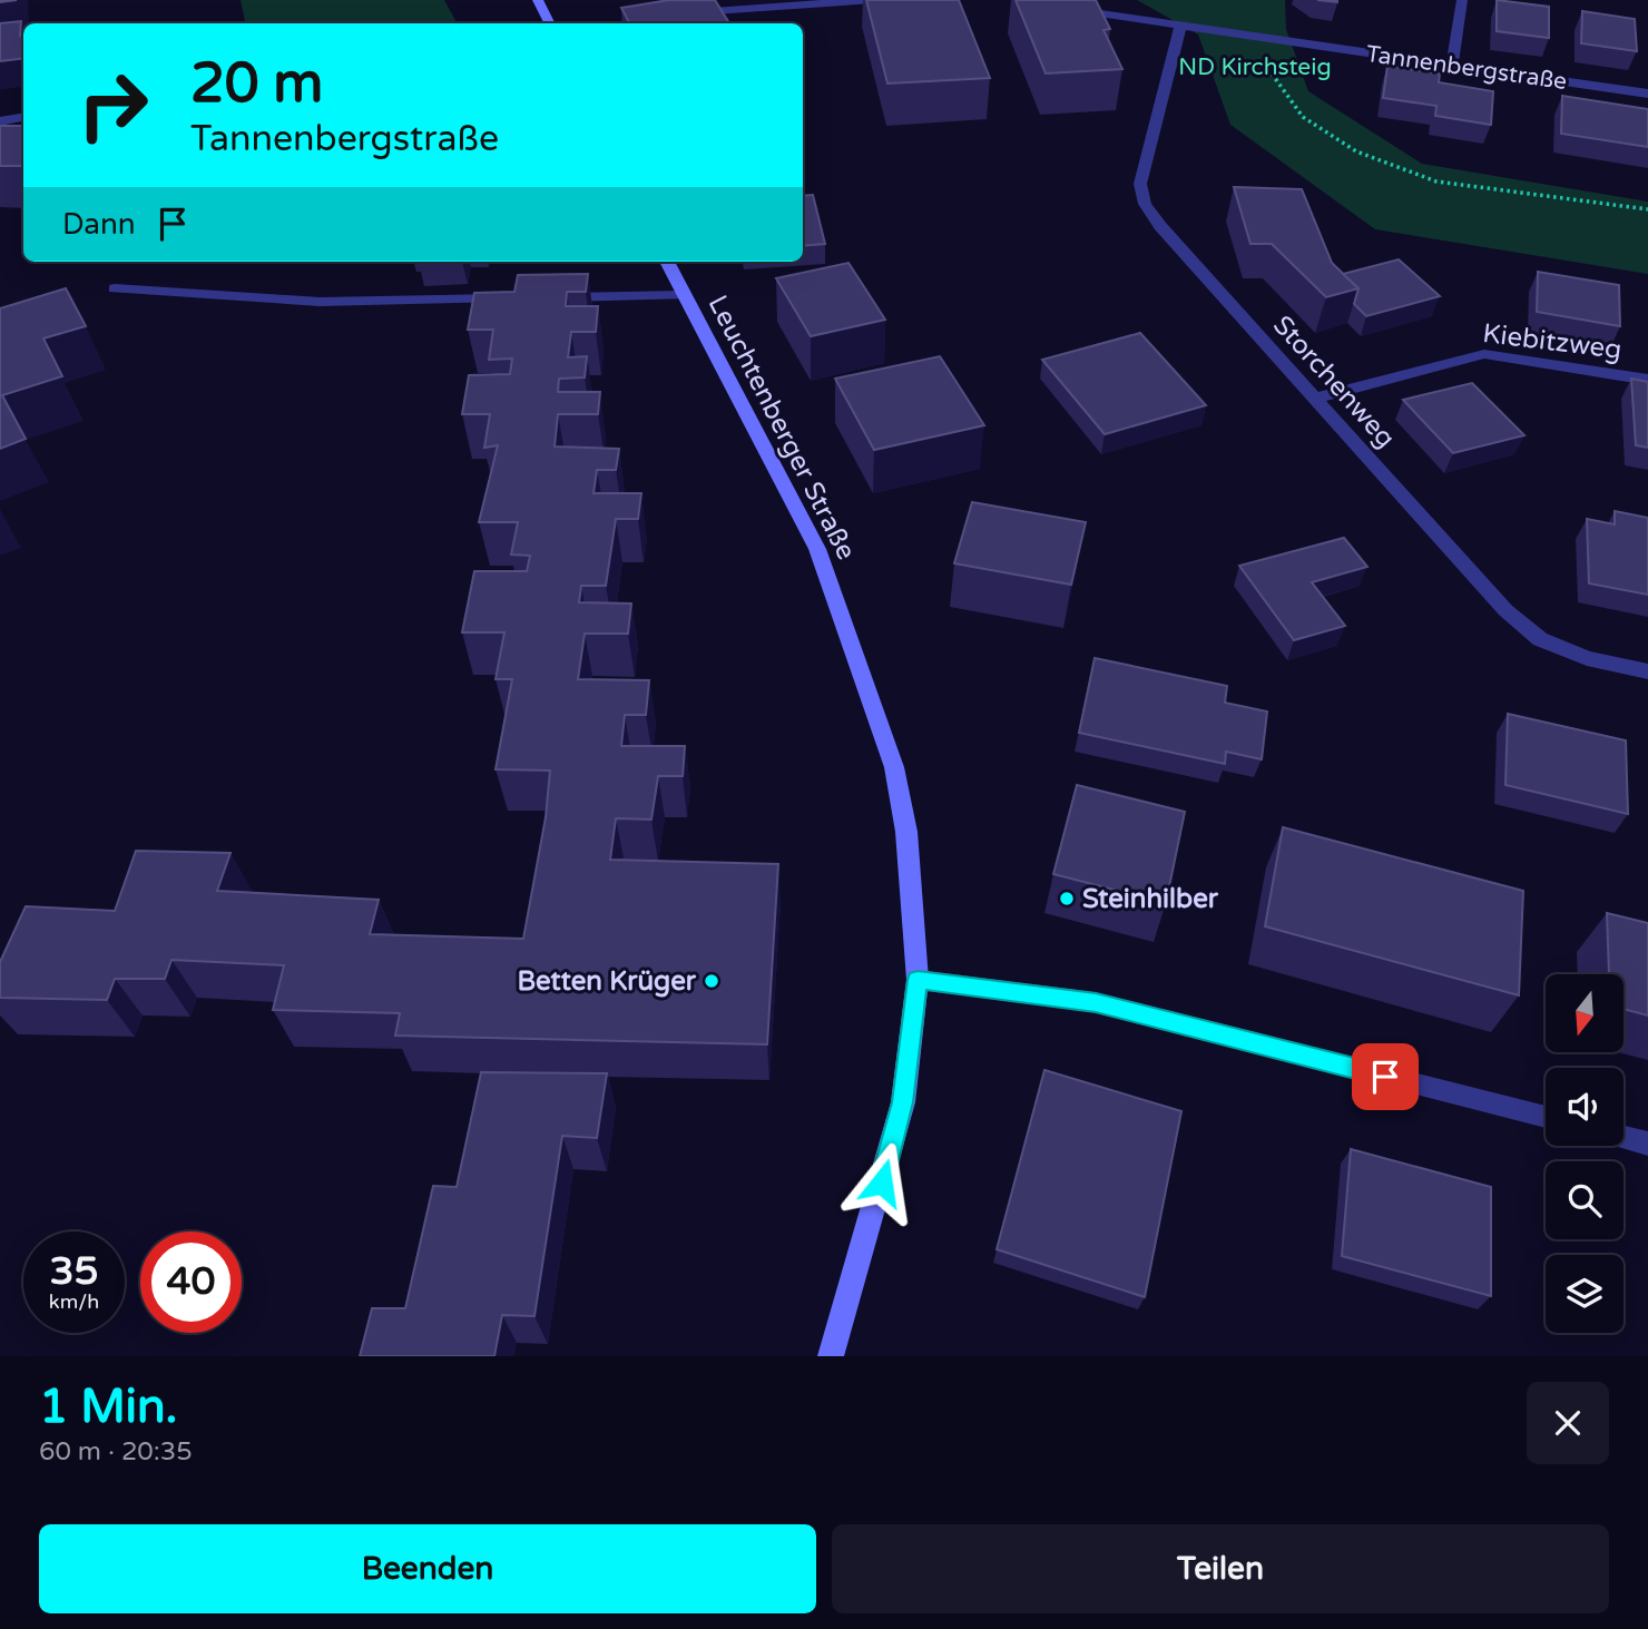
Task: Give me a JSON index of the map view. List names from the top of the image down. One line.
{"streets":{"street":["Tannenbergstraße","Kiebitzweg","Storchenweg","Leuchtenberger Straße"]},"crossings":[["Tannenbergstraße","Storchenweg"],["Kiebitzweg","Storchenweg"]],"parks":["ND Kirchsteig"],"places":["Steinhilber","Betten Krüger"],"north":"bottom","page":{"turn":["20 m","Tannenbergstraße"],"then":"Dann","speed":"35 km/h","limit":"40","heading":["1 Min.","60 m · 20:35"],"buttons":["Beenden","Teilen"]}}
